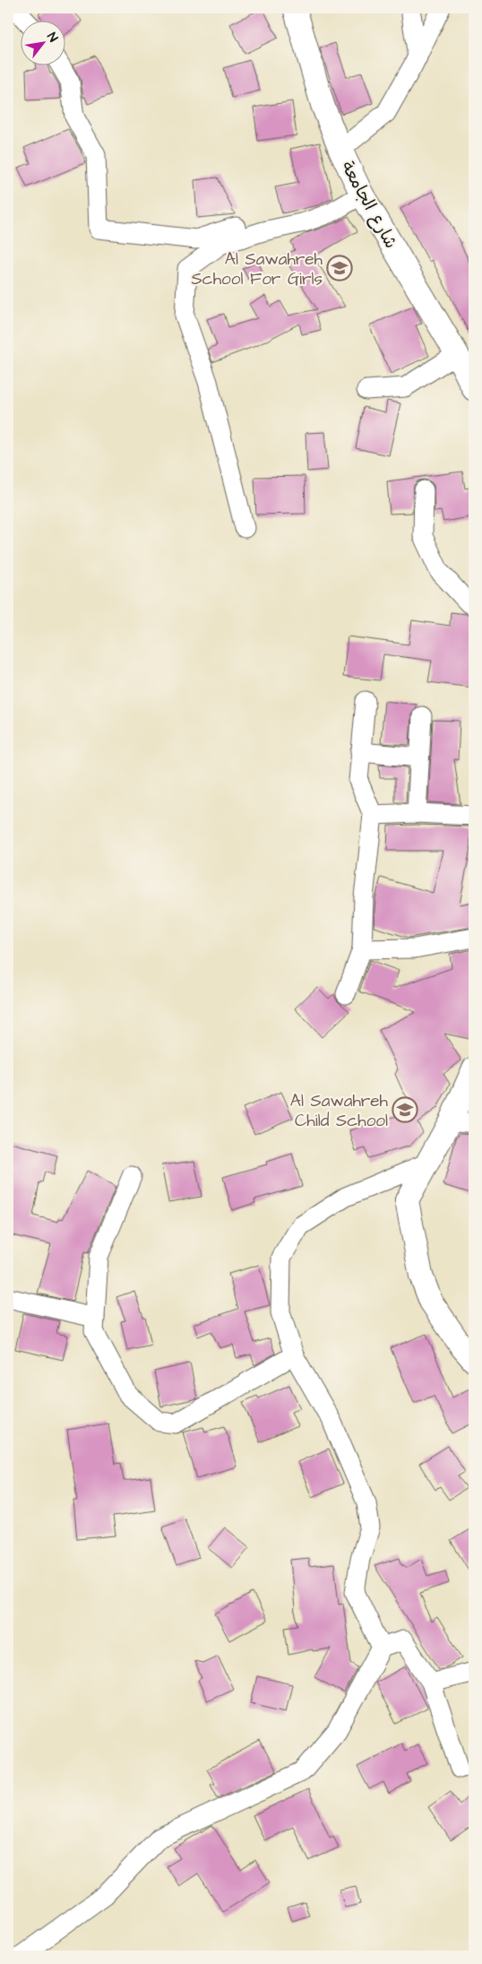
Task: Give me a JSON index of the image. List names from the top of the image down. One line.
{"streets":{"main road":["شارع الجامعة"]},"places":{"school or university":["Al Sawahreh School For Girls","Al Sawahreh Child School"]},"north":"top right"}
